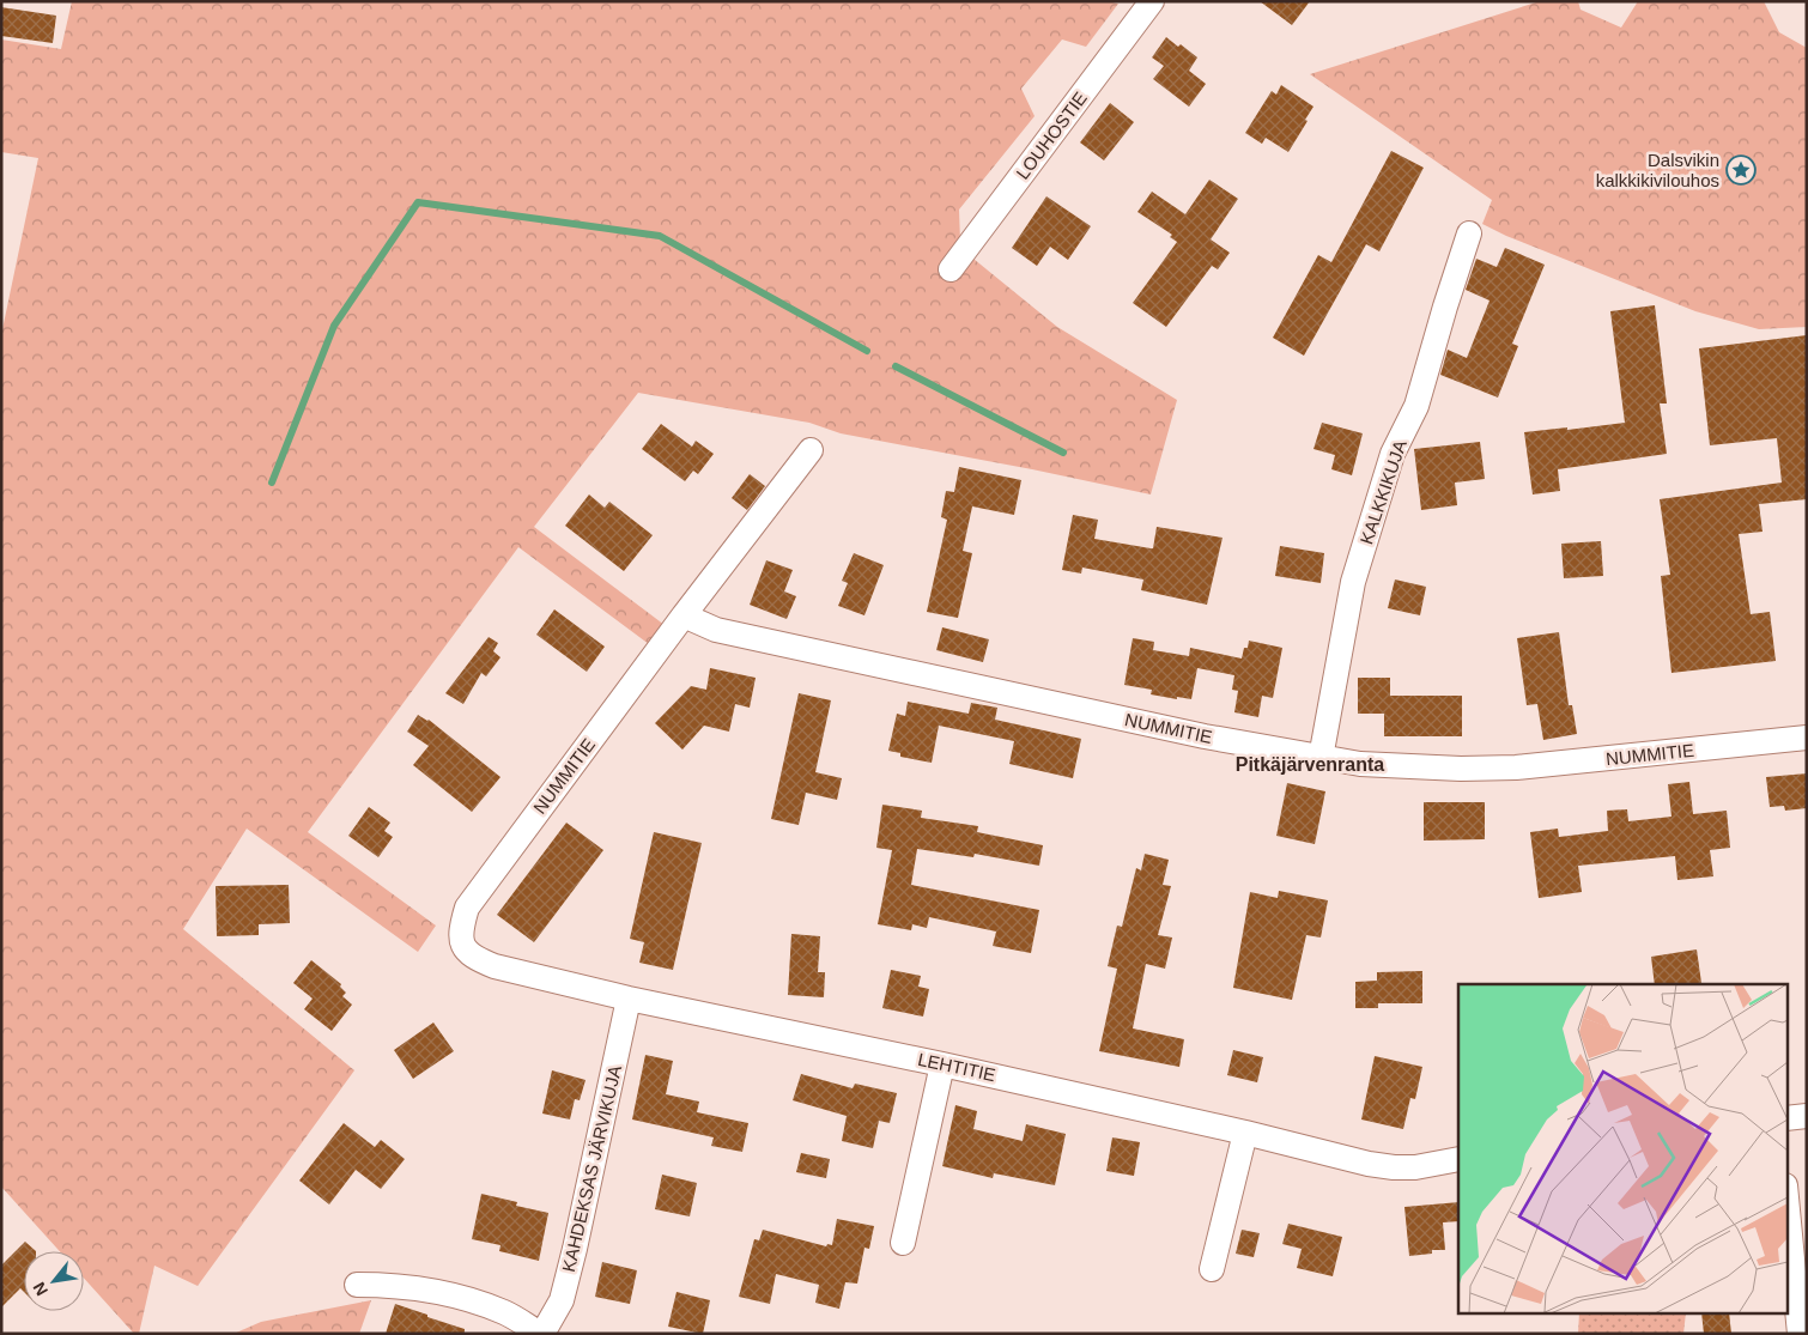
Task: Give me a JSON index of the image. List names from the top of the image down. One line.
{"streets":{"street":["LOUHOSTIE","KALKKIKUJA","NUMMITIE","LEHTITIE","KAHDEKSAS JÄRVIKUJA"]},"crossings":[["KALKKIKUJA","NUMMITIE"],["NUMMITIE","LEHTITIE"],["LEHTITIE","KAHDEKSAS JÄRVIKUJA"]],"districts":["Pitkäjärvenranta"],"places":{"place":["Dalsvikin kalkkikivilouhos"]},"north":"bottom left"}
